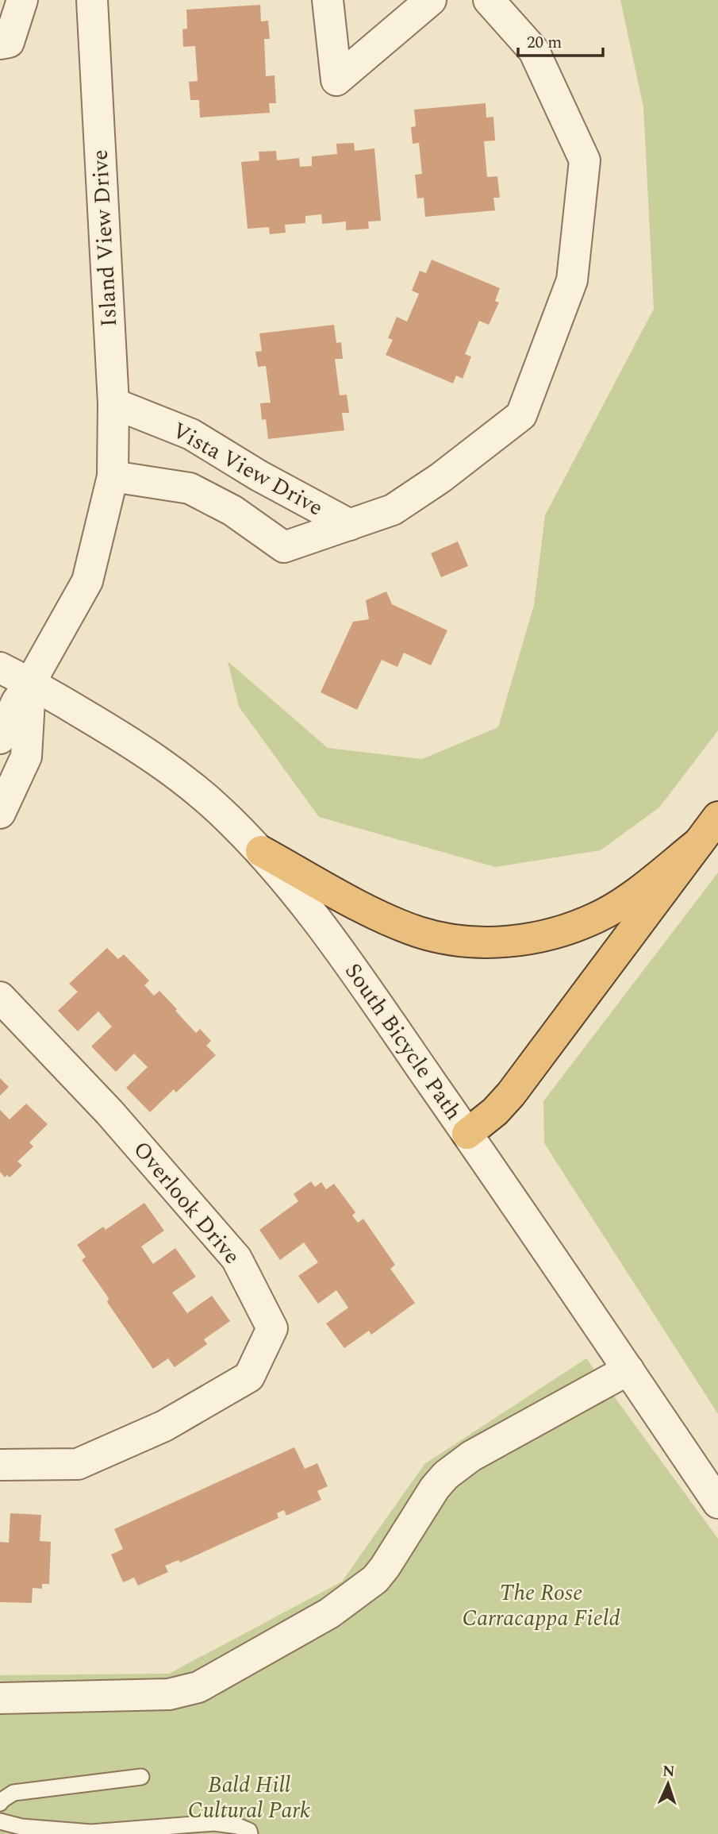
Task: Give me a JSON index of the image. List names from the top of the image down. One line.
{"streets":{"street":["Island View Drive","Vista View Drive","South Bicycle Path","Overlook Drive"]},"crossings":[["Island View Drive","Vista View Drive"],["Island View Drive","South Bicycle Path"]],"parks":["The Rose Carracappa Field","Bald Hill Cultural Park"],"scale_bar":"20 m","north":"top"}
